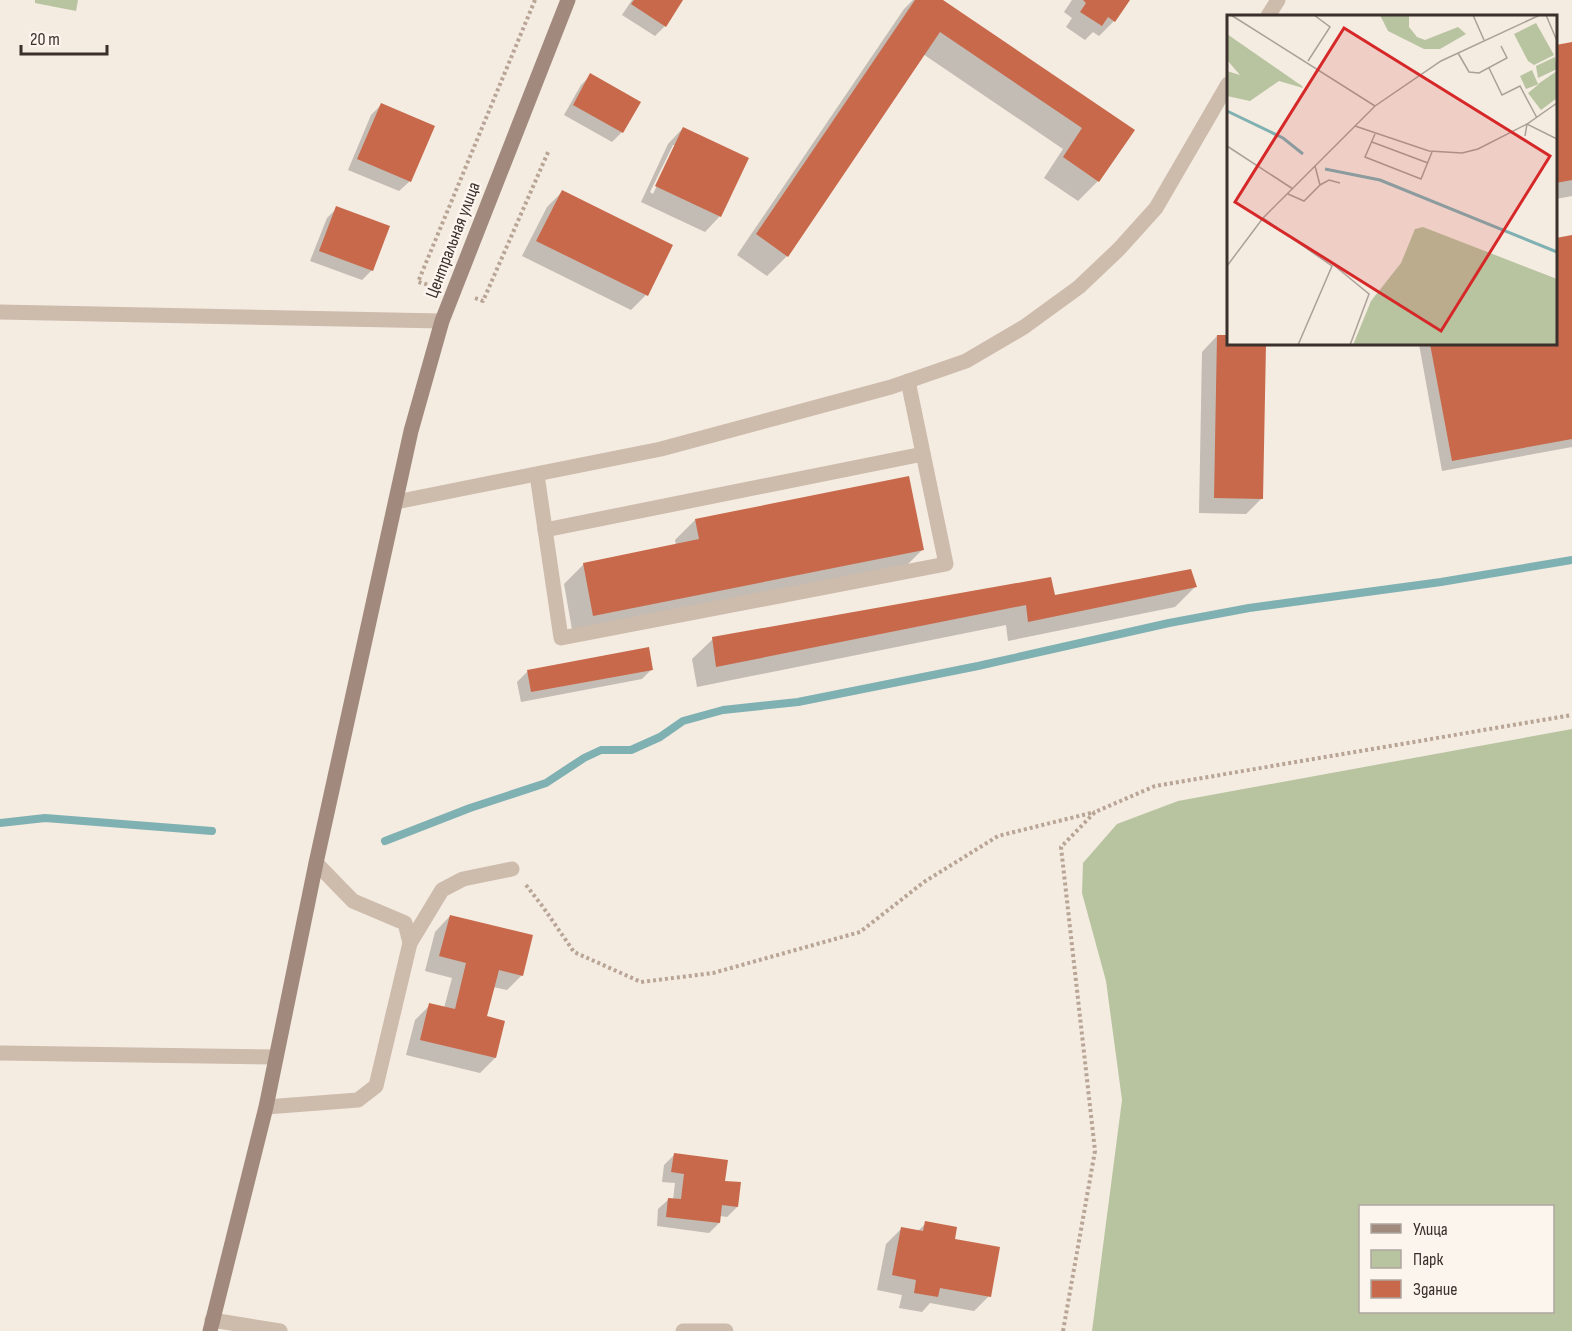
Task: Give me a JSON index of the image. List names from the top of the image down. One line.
{"streets":{"main road":["Центральная улица"]},"legend":["Улица","Парк","Здание"],"scale_bar":"20 m"}
